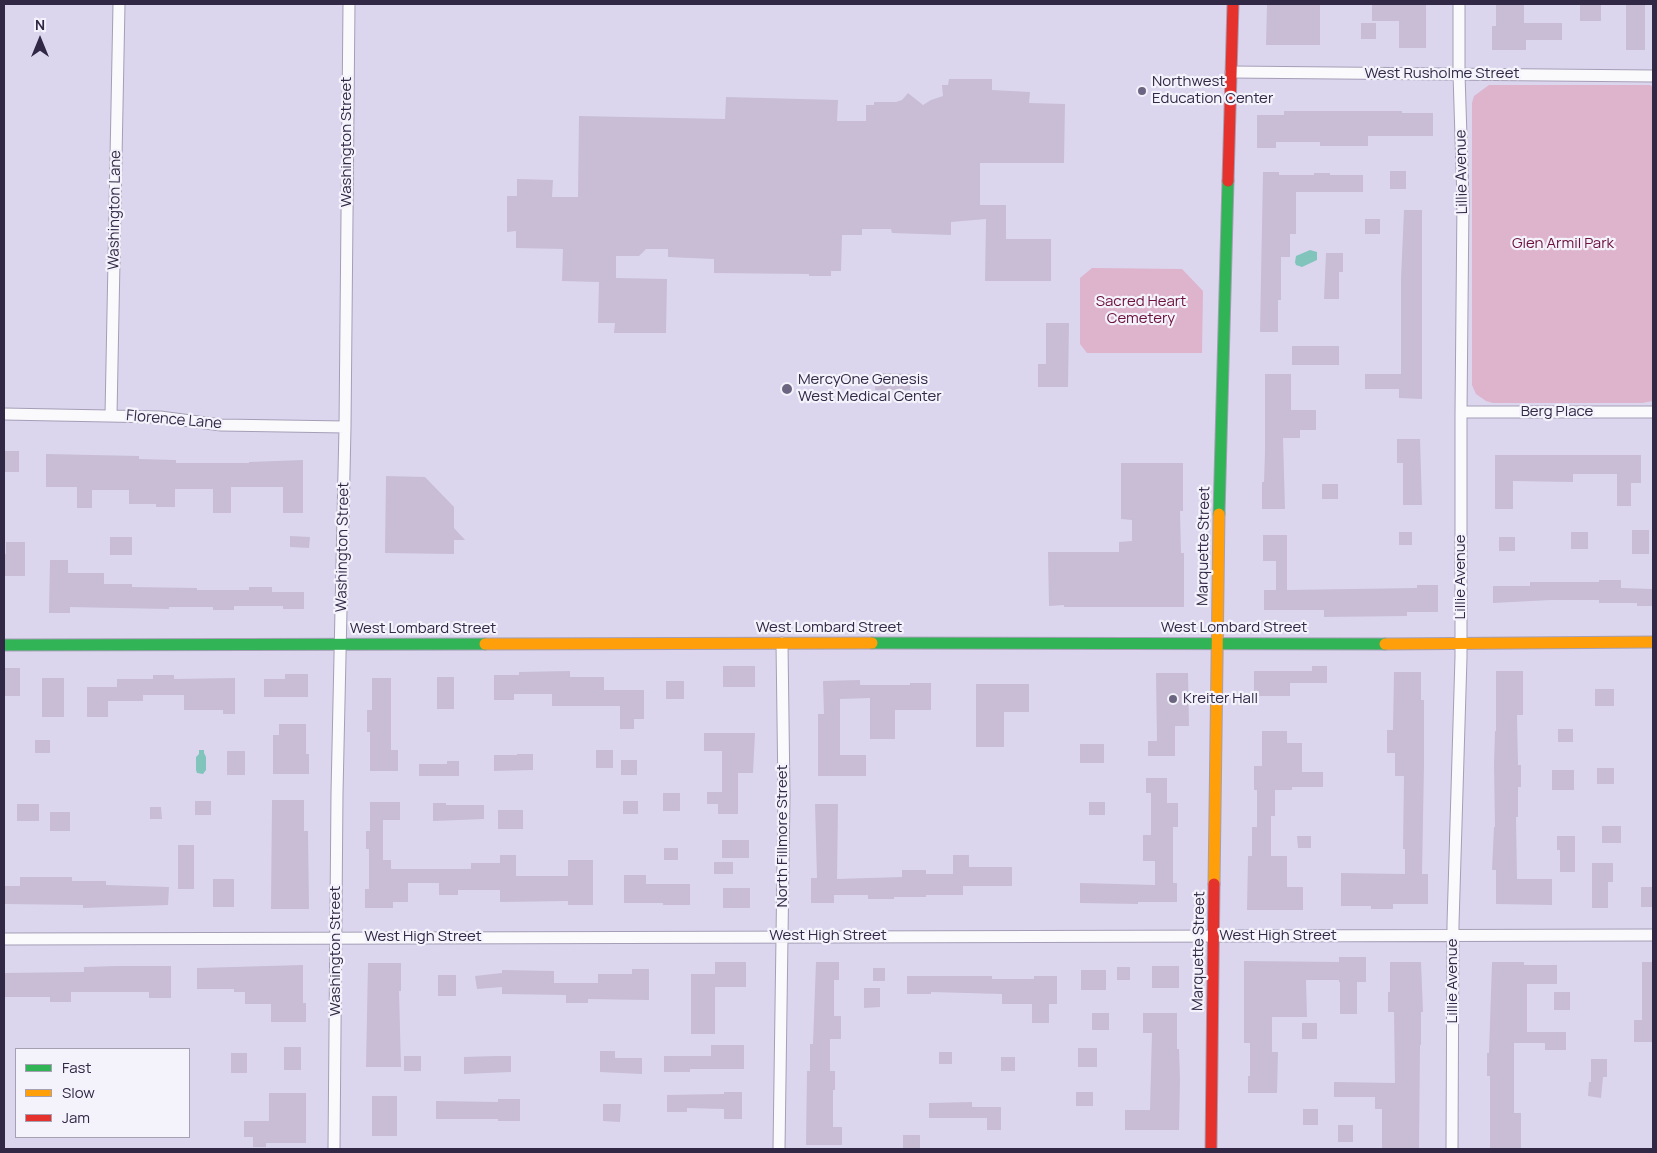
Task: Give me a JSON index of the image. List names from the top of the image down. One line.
{"streets":{"street":["West Rusholme Street","Washington Street","Lillie Avenue","Washington Lane","Berg Place","Florence Lane","Marquette Street","West Lombard Street","North Fillmore Street","West High Street"]},"crossings":[["West Rusholme Street","Lillie Avenue"],["West Rusholme Street","Marquette Street"],["Washington Street","Florence Lane"],["Washington Street","West Lombard Street"],["Washington Street","West High Street"],["Lillie Avenue","Berg Place"],["Lillie Avenue","West Lombard Street"],["Lillie Avenue","West High Street"],["Washington Lane","Florence Lane"],["Marquette Street","West Lombard Street"],["Marquette Street","West High Street"],["West Lombard Street","North Fillmore Street"],["North Fillmore Street","West High Street"]],"parks":["Glen Armil Park","Sacred Heart Cemetery"],"places":["Northwest Education Center","MercyOne Genesis West Medical Center","Kreiter Hall"],"legend":["Fast","Slow","Jam"],"north":"top"}
